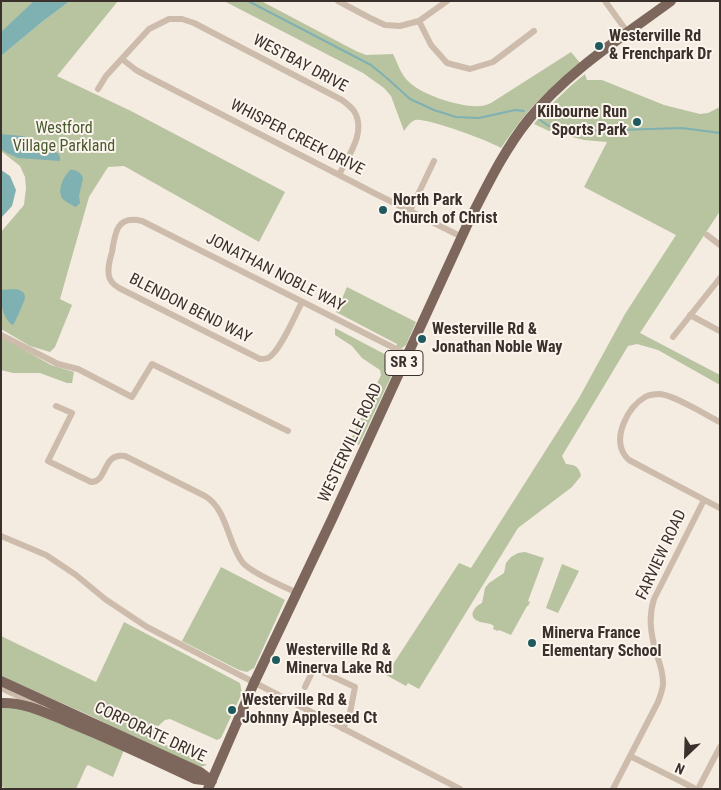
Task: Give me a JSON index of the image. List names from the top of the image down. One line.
{"streets":{"main road":["SR 3","WESTERVILLE ROAD","CORPORATE DRIVE"],"street":["WESTBAY DRIVE","WHISPER CREEK DRIVE","JONATHAN NOBLE WAY","BLENDON BEND WAY","FARVIEW ROAD"]},"crossings":[["WESTBAY DRIVE","WHISPER CREEK DRIVE"],["WHISPER CREEK DRIVE","WESTERVILLE ROAD"],["JONATHAN NOBLE WAY","BLENDON BEND WAY"],["JONATHAN NOBLE WAY","WESTERVILLE ROAD"],["WESTERVILLE ROAD","CORPORATE DRIVE"]],"parks":["Westford Village Parkland"],"places":["Westerville Rd & Frenchpark Dr","Kilbourne Run Sports Park","North Park Church of Christ","Westerville Rd & Jonathan Noble Way","Minerva France Elementary School","Westerville Rd & Minerva Lake Rd","Westerville Rd & Johnny Appleseed Ct"],"north":"bottom left"}
